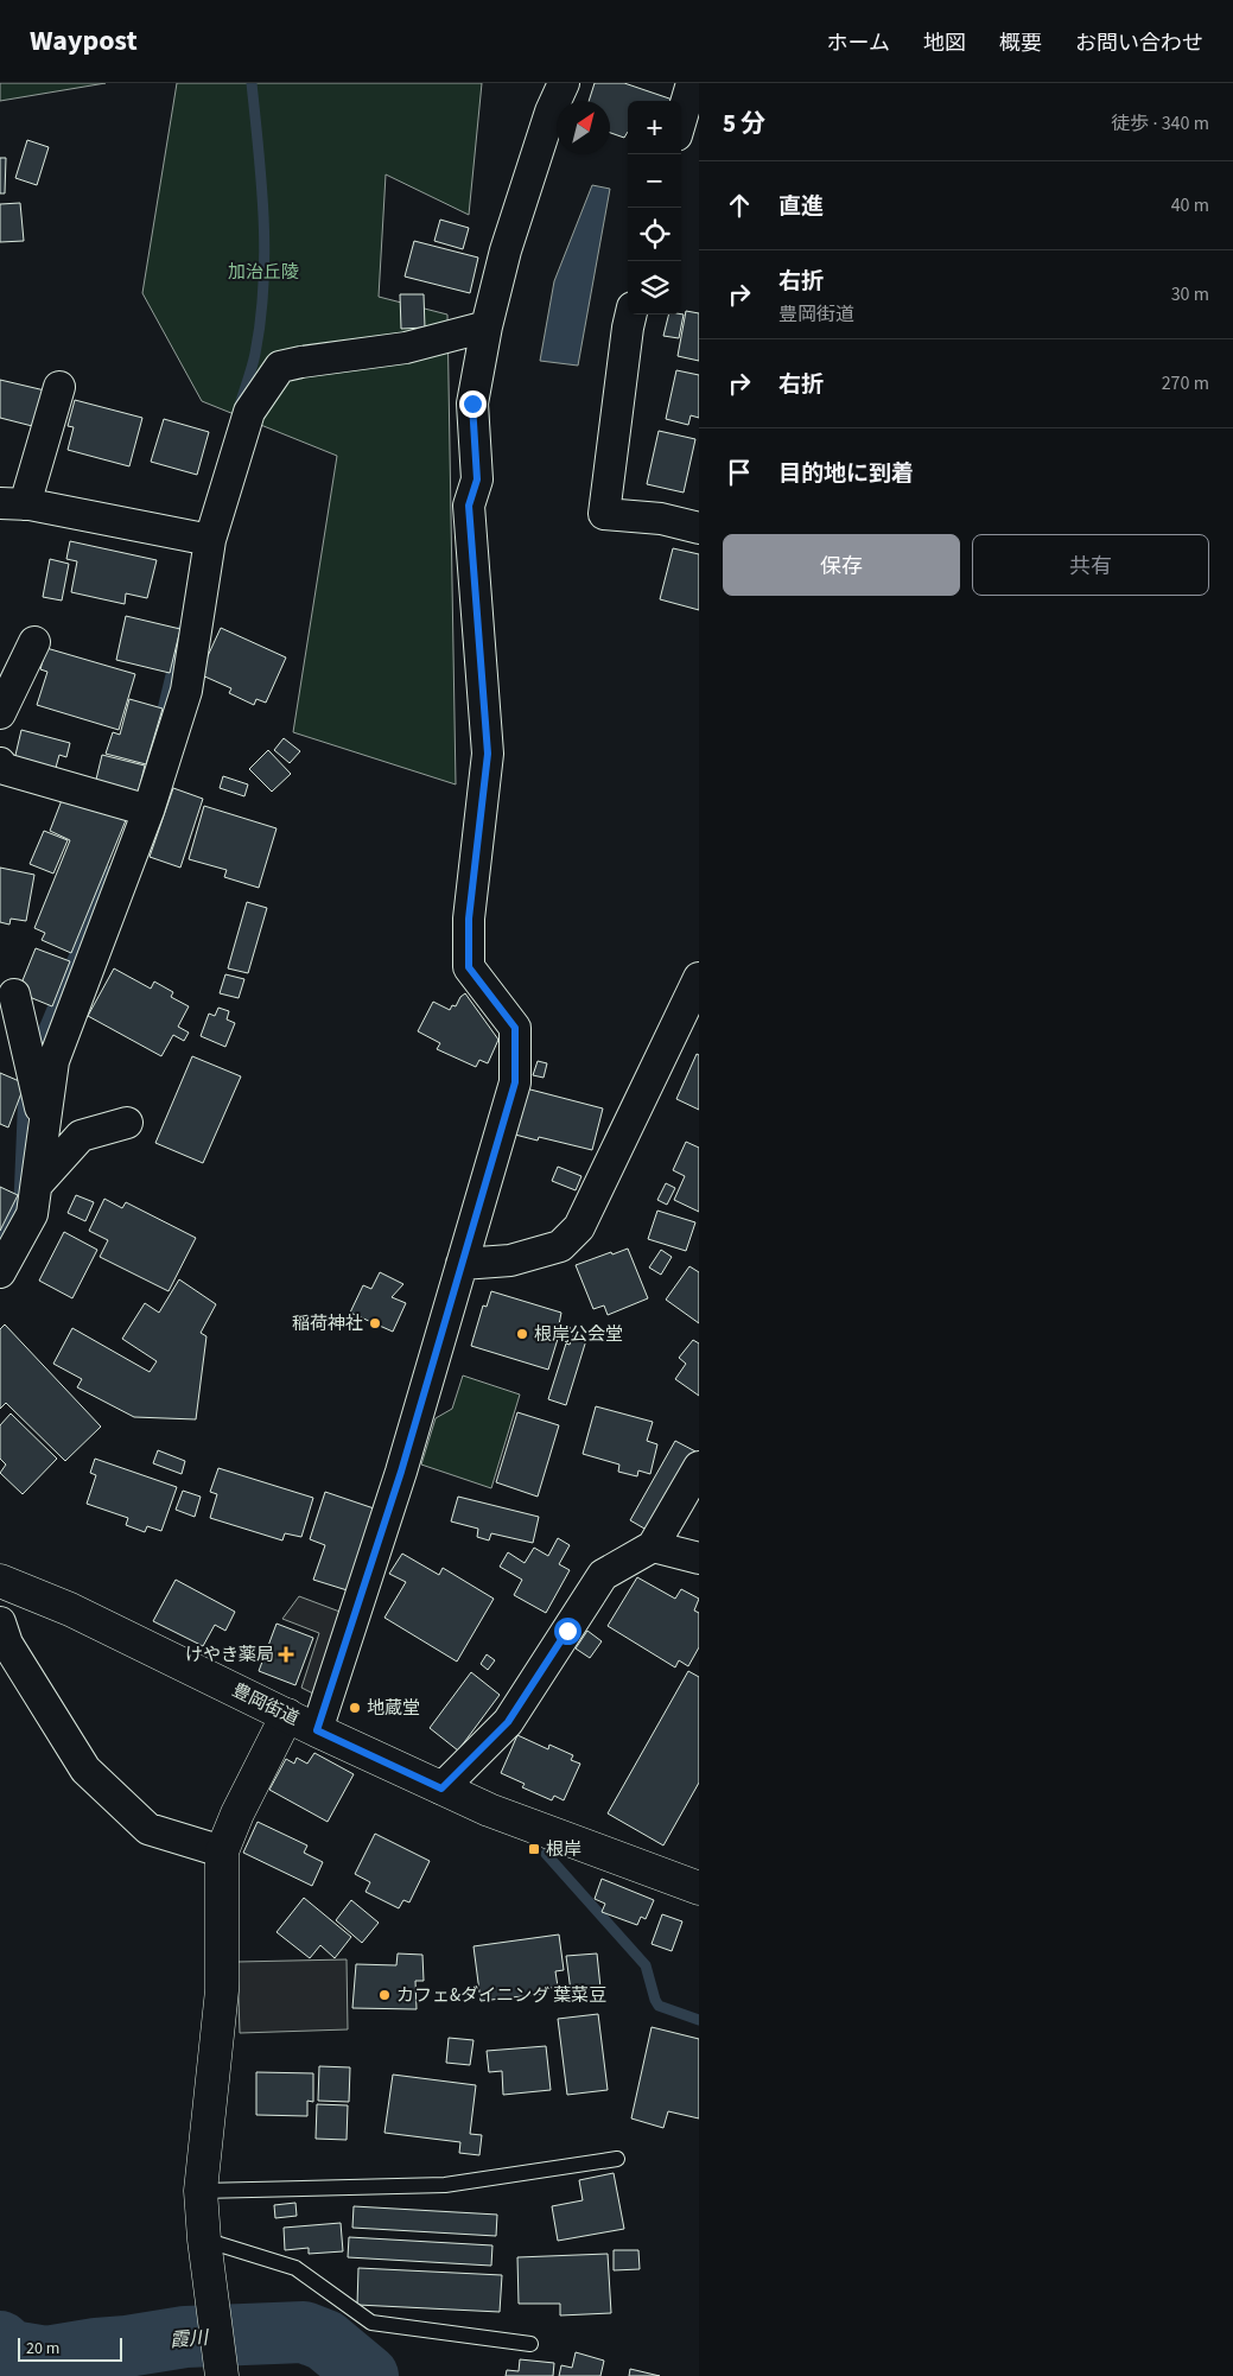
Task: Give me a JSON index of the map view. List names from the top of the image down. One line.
{"streets":{"main road":["豊岡街道"]},"water":["霞川"],"parks":["加治丘陵"],"places":{"other":["稲荷神社","根岸公会堂","地蔵堂","カフェ&ダイニング 葉菜豆"],"health":["けやき薬局"],"transit":["根岸"]},"scale_bar":"20 m","north":"top right","page":{"header":"Waypost","nav":["ホーム","地図","概要","お問い合わせ"],"heading":["5 分","徒歩 · 340 m"],"map_buttons":["+","−"],"list":[["直進","40 m"],["右折","豊岡街道","30 m"],["右折","270 m"],"目的地に到着"],"buttons":["保存","共有"],"scale":"20 m"}}
